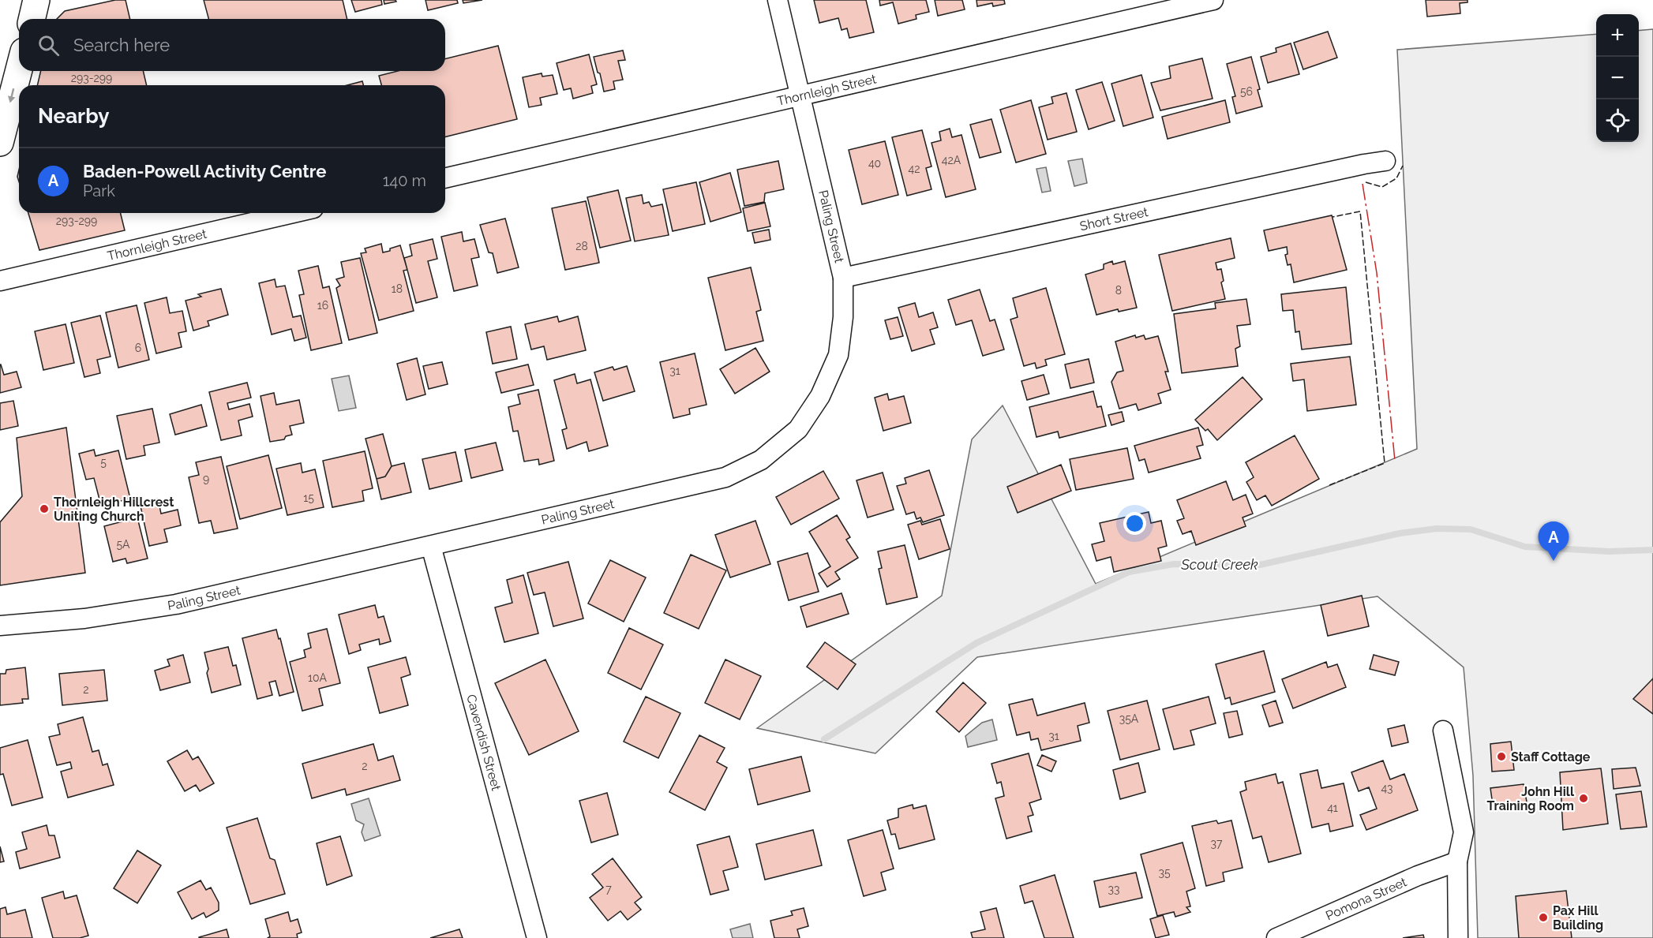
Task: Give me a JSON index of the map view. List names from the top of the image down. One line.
{"streets":{"street":["Thornleigh Street","Short Street","Paling Street","Cavendish Street","Pomona Street"]},"crossings":[["Thornleigh Street","Paling Street"],["Short Street","Paling Street"],["Paling Street","Cavendish Street"]],"water":["Scout Creek"],"places":["Thornleigh Hillcrest Uniting Church","Staff Cottage","John Hill Training Room","Pax Hill Building"],"house_numbers":["293-299","56","42A","40","42","293-299","28","18","8","16","6","31","5","9","15","5A","10A","2","35A","31","2","43","41","37","35","7","33"],"page":{"map_buttons":["+","−"],"search":"Search here","heading":"Nearby","list":[{"mark":"A","name":"Baden-Powell Activity Centre","note":"Park","value":"140 m"}],"pins":"A"}}
